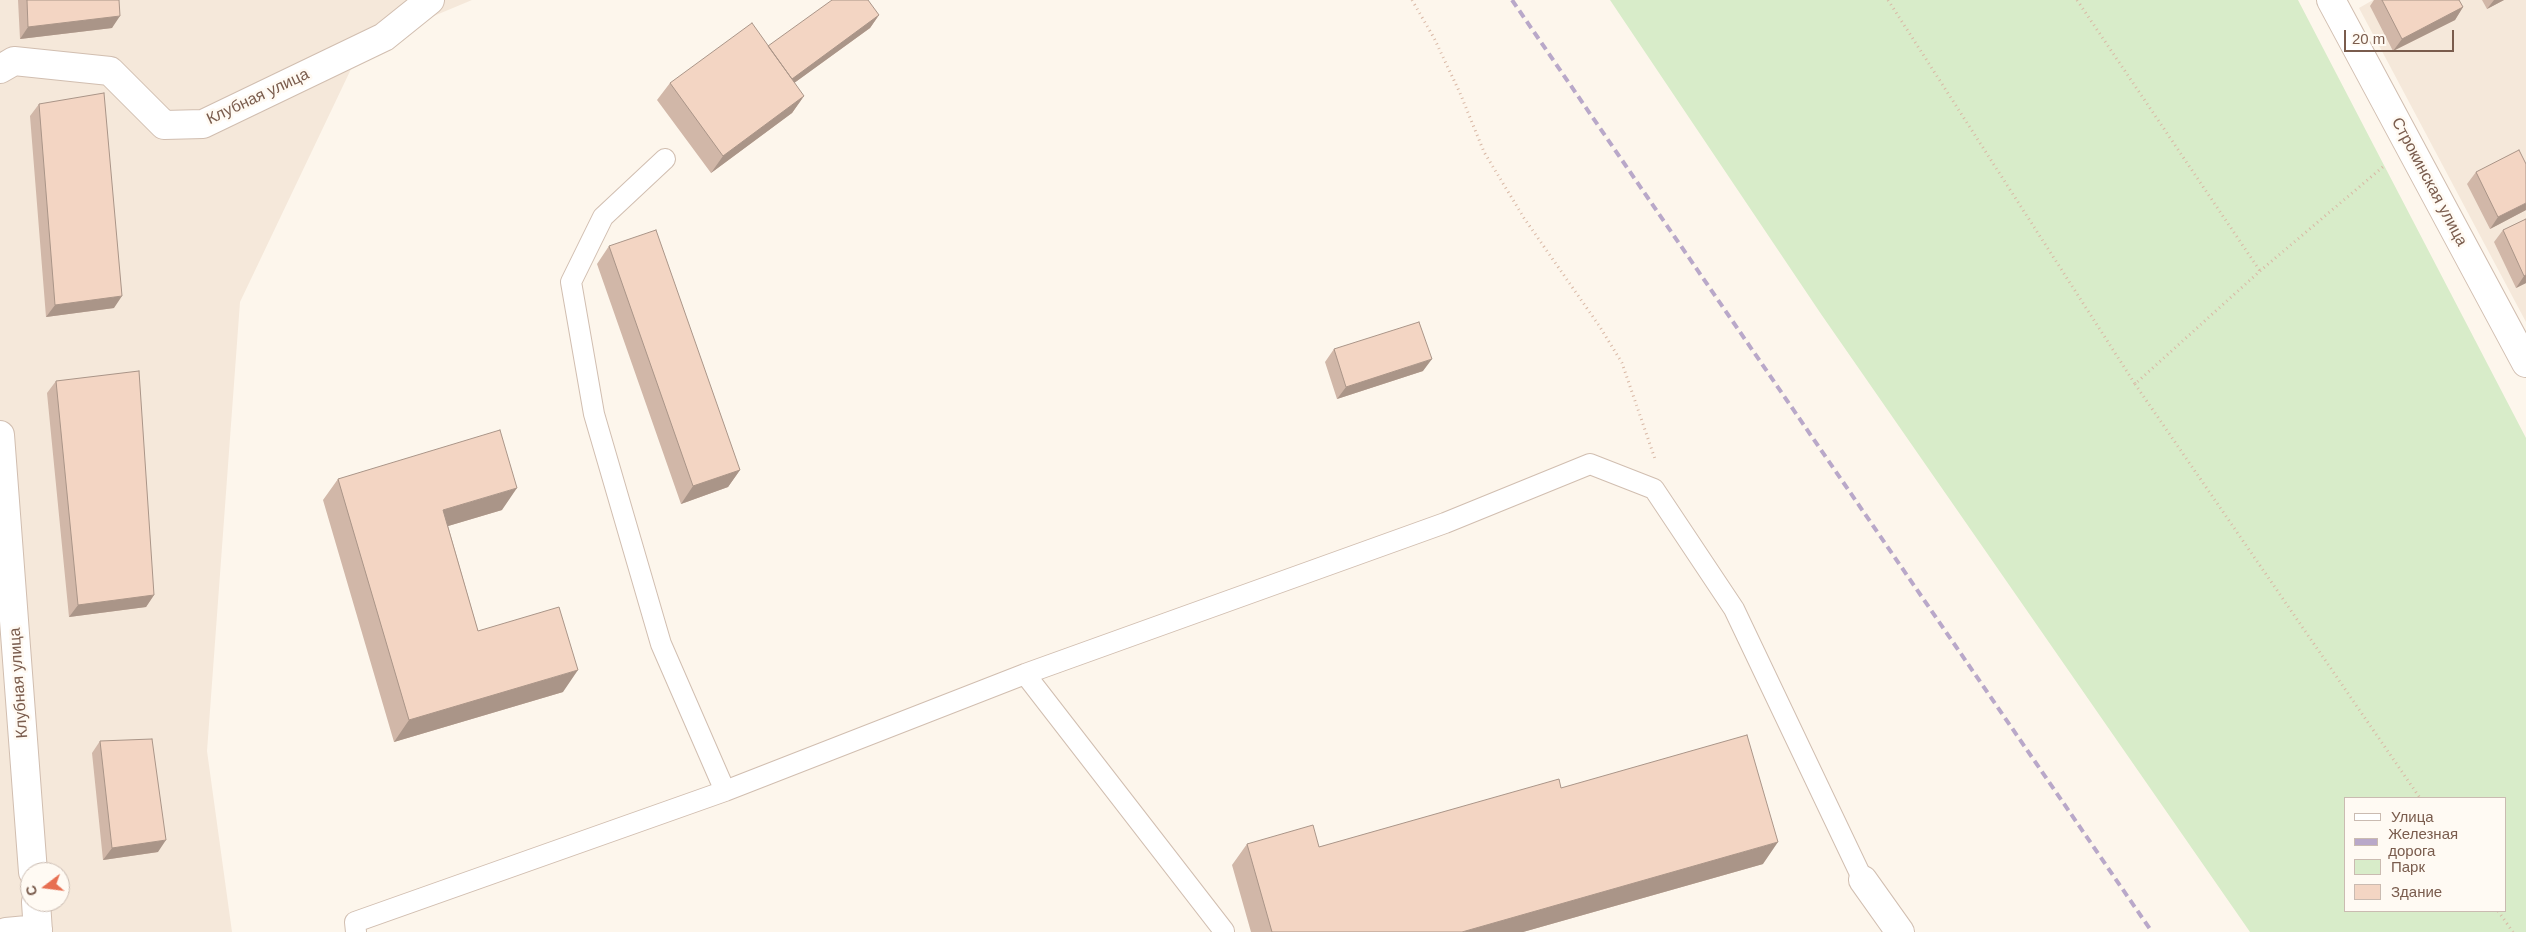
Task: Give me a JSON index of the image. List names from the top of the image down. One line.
{"streets":{"street":["Клубная улица","Строкинская улица"]},"legend":["Улица","Железная дорога","Парк","Здание"],"scale_bar":"20 m","north":"left"}
